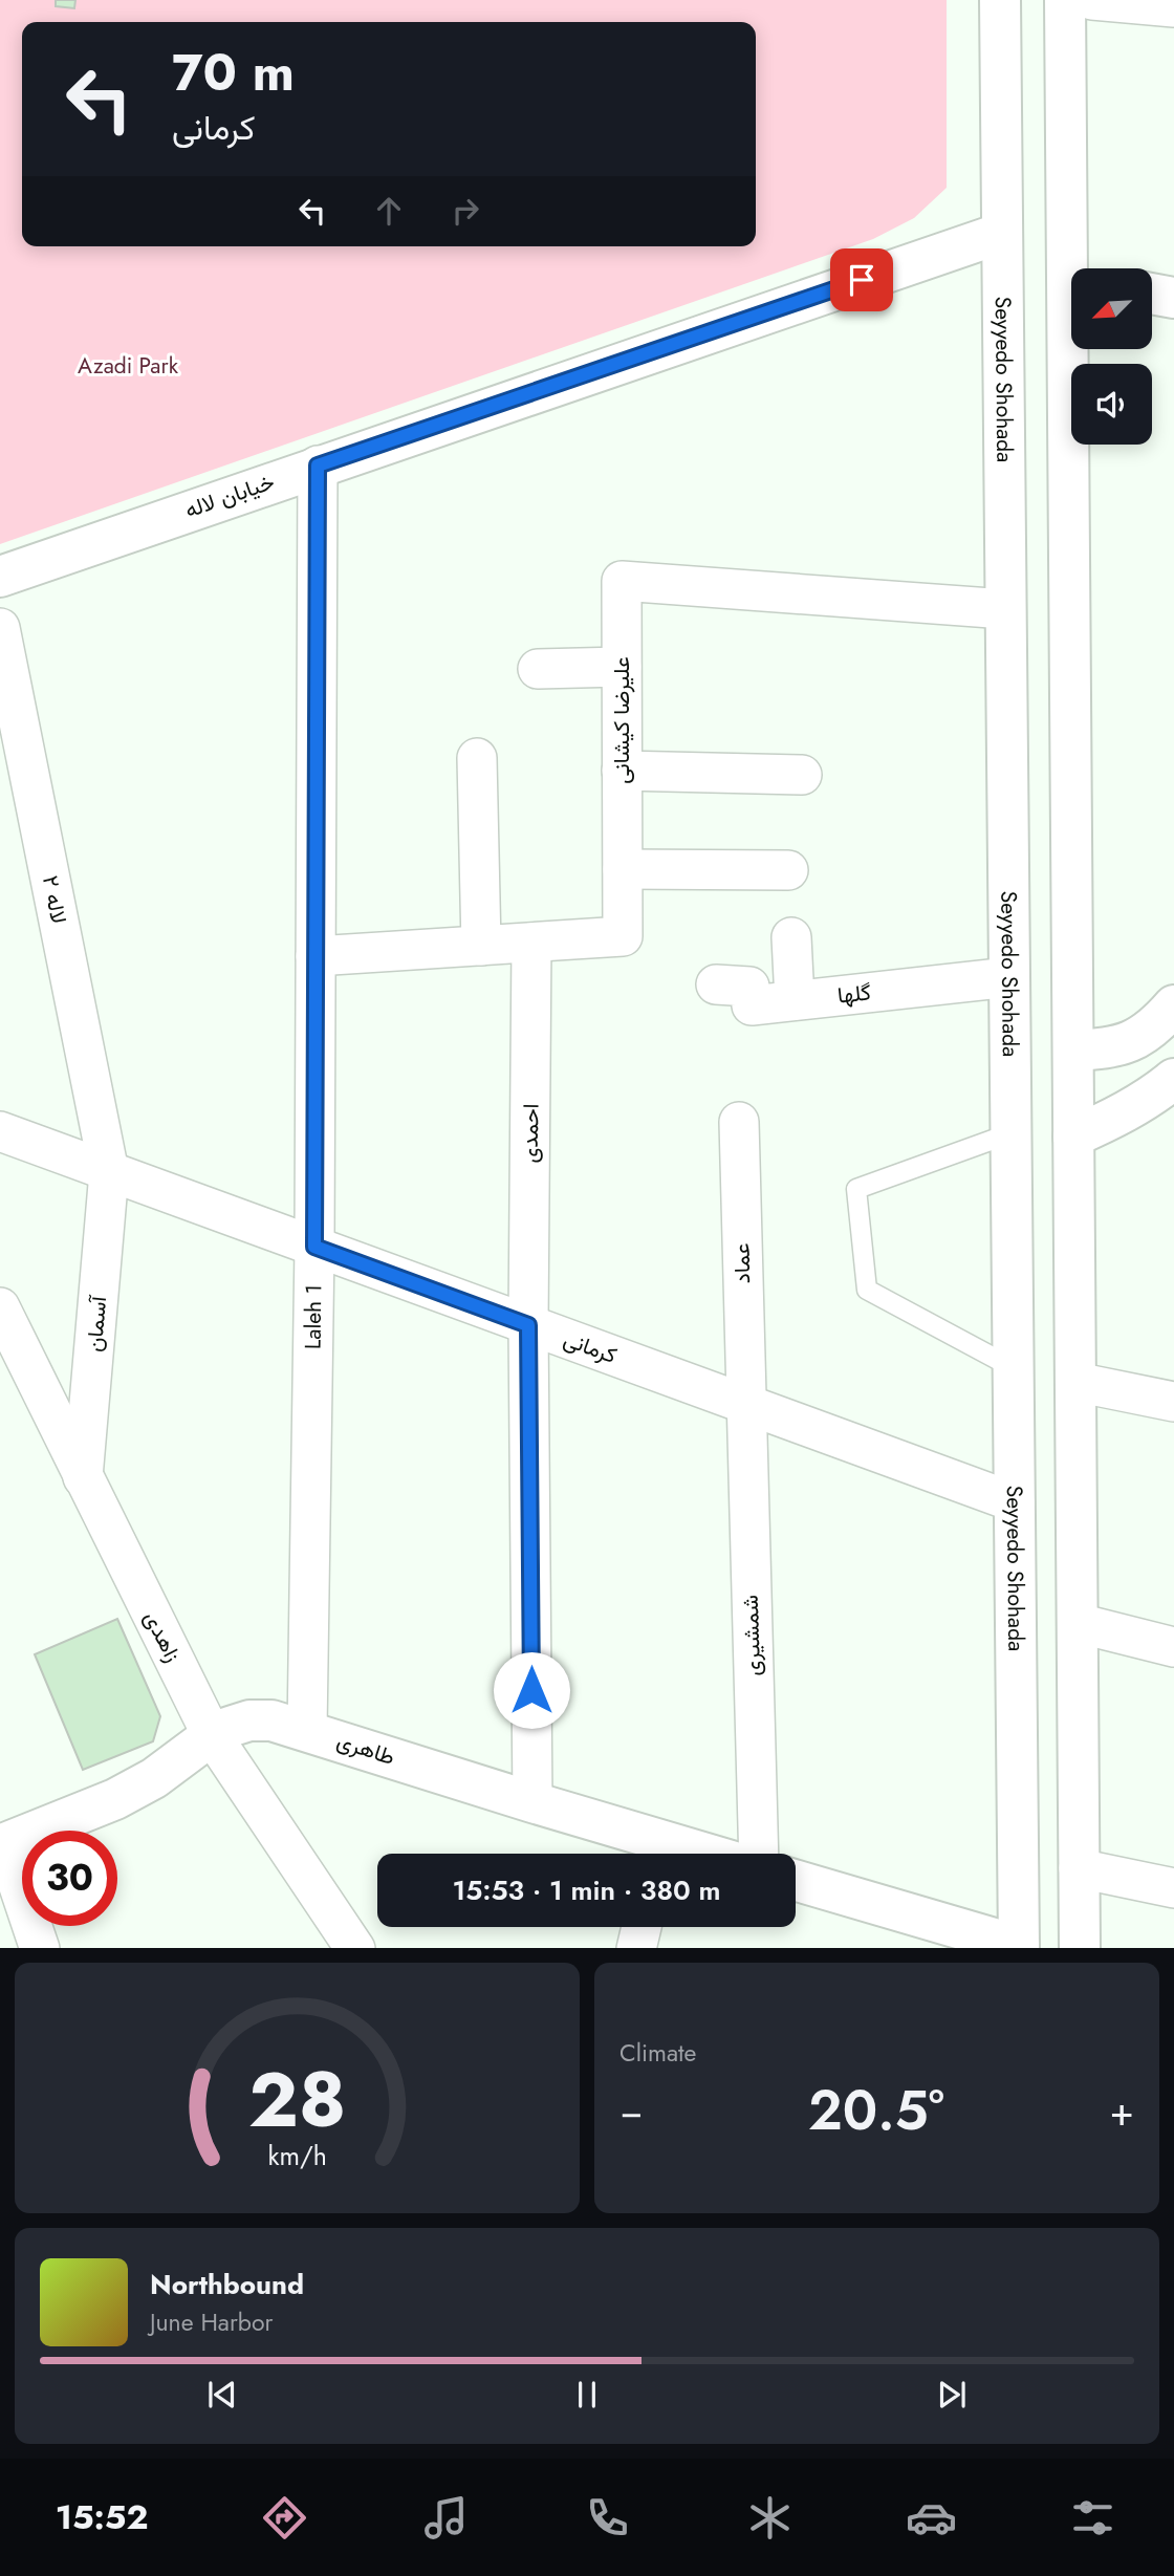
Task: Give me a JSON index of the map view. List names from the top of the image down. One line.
{"streets":{"main road":["Seyyedo Shohada","خیابان لاله","طاهری"],"street":["علیرضا کیشانی","لاله ۲","گلها","احمدی","عماد","Laleh 1","آسمان","کرمانی","شمشیری","زاهدی"]},"crossings":[["Seyyedo Shohada","خیابان لاله"],["Seyyedo Shohada","علیرضا کیشانی"],["Seyyedo Shohada","گلها"],["Seyyedo Shohada","کرمانی"],["خیابان لاله","Laleh 1"],["علیرضا کیشانی","احمدی"],["علیرضا کیشانی","Laleh 1"],["لاله ۲","آسمان"],["لاله ۲","کرمانی"],["احمدی","کرمانی"],["احمدی","طاهری"],["عماد","کرمانی"],["عماد","شمشیری"],["Laleh 1","کرمانی"],["Laleh 1","طاهری"],["آسمان","کرمانی"],["آسمان","زاهدی"],["کرمانی","شمشیری"],["زاهدی","طاهری"]],"parks":["Azadi Park"],"north":"bottom left","page":{"turn":["70 m","کرمانی"],"limit":"30","trip":"15:53 · 1 min · 380 m","tile":"Climate","heat":["−","20.5°","+"],"song":["Northbound","June Harbor"],"tabs":"15:52","gauge":["28","km/h"]}}
